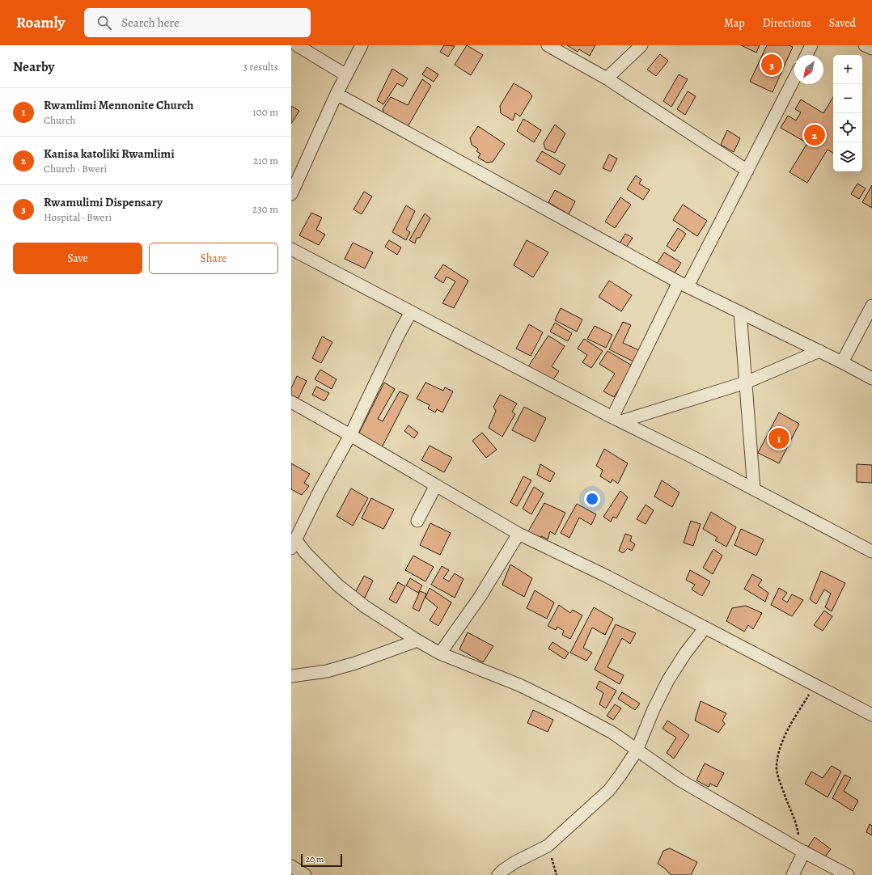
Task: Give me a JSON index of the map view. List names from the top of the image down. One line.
{"scale_bar":"20 m","north":"bottom left","page":{"header":"Roamly","search":"Search here","nav":["Map","Directions","Saved"],"heading":["Nearby","3 results"],"pins":["3","2","1"],"map_buttons":["+","−"],"list":[{"mark":"1","name":"Rwamlimi Mennonite Church","note":"Church","value":"100 m"},{"mark":"2","name":"Kanisa katoliki Rwamlimi","note":"Church · Bweri","value":"210 m"},{"mark":"3","name":"Rwamulimi Dispensary","note":"Hospital · Bweri","value":"230 m"}],"buttons":["Save","Share"],"scale":"20 m"}}
